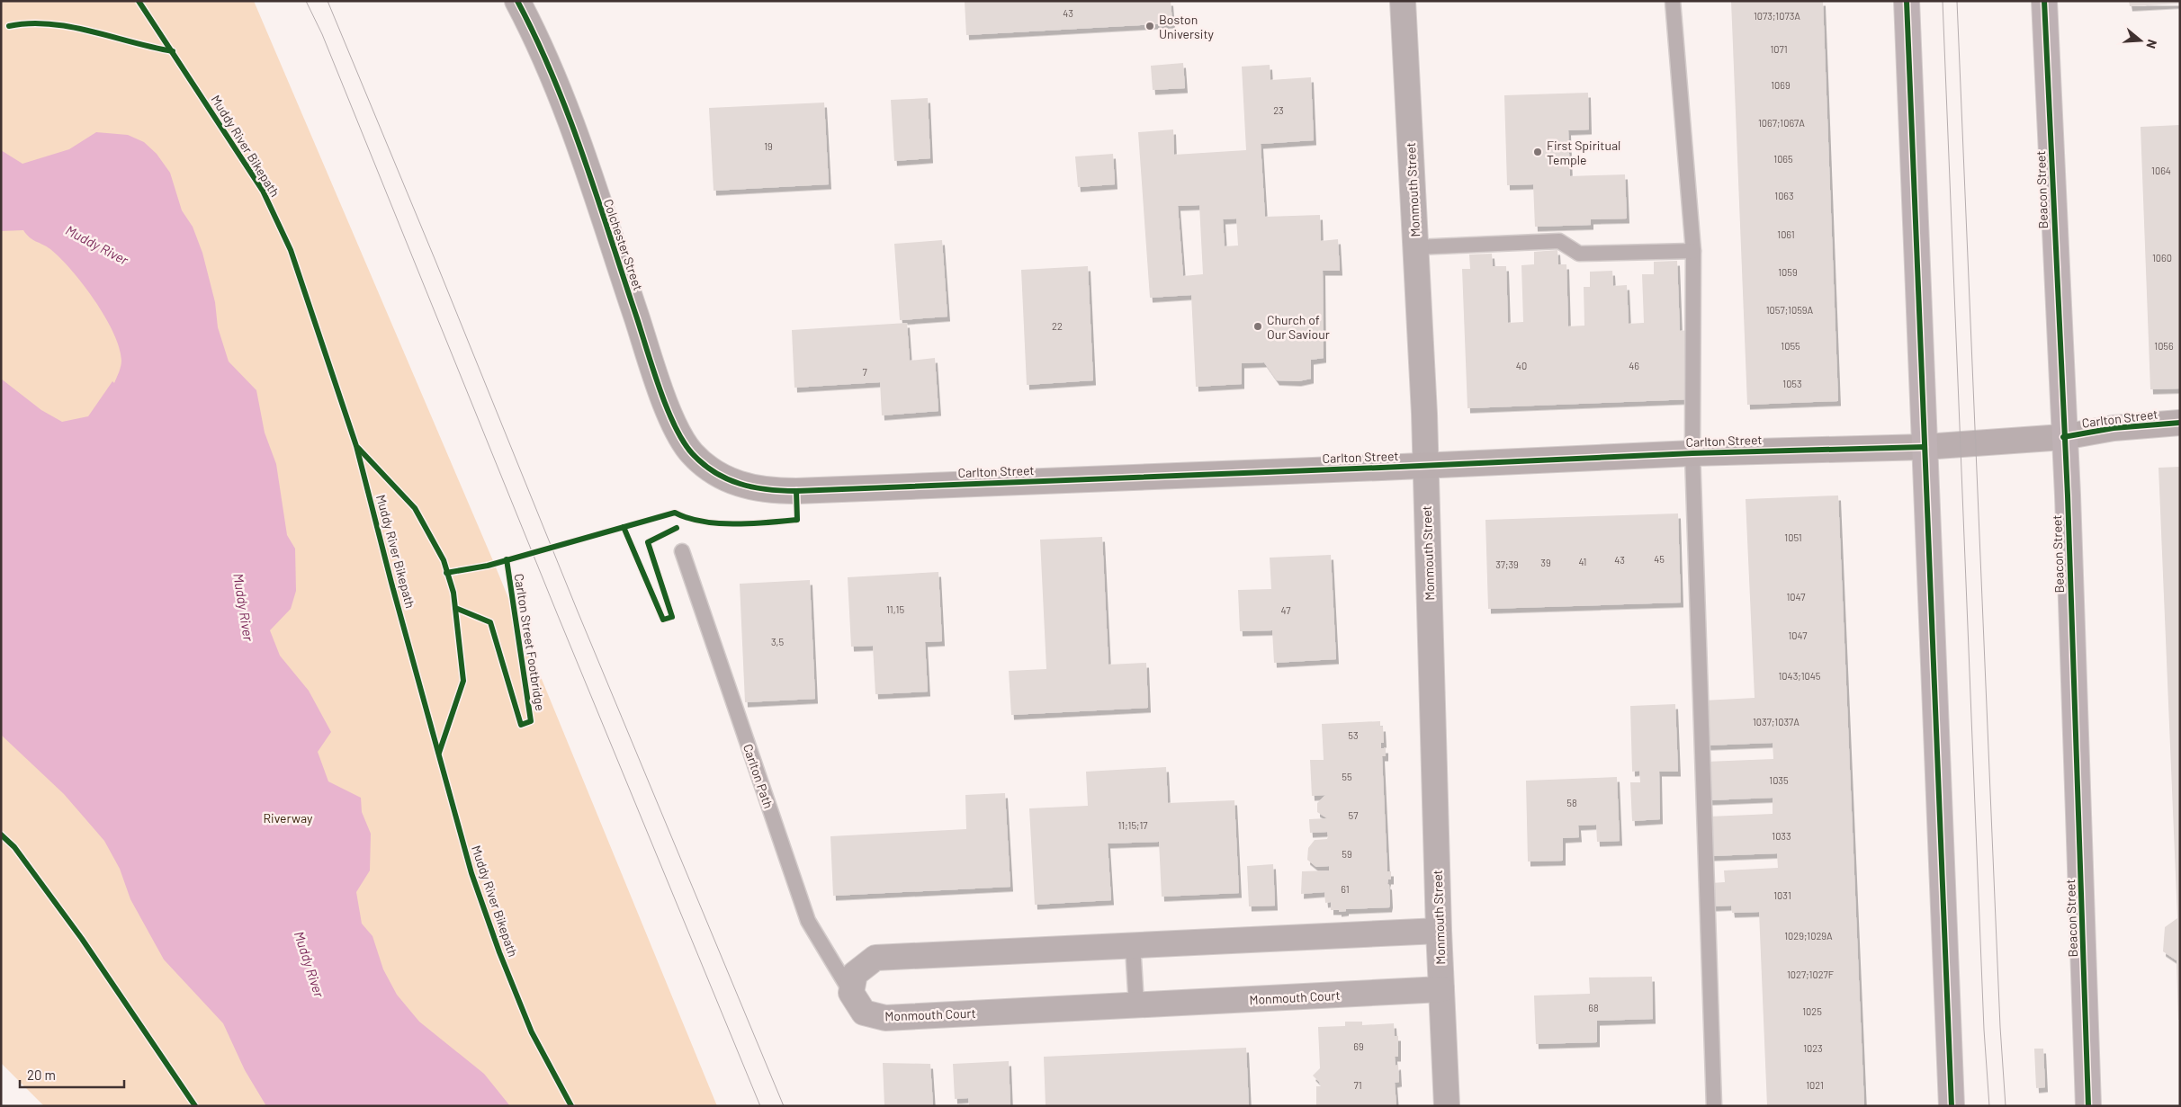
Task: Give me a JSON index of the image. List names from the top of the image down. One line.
{"streets":{"main road":["Beacon Street","Colchester Street","Carlton Street"],"street":["Monmouth Street","Monmouth Court"],"lane":["Carlton Path"],"cycle path":["Muddy River Bikepath","Carlton Street Footbridge"]},"crossings":[["Monmouth Street","Carlton Street"],["Monmouth Street","Monmouth Court"],["Beacon Street","Carlton Street"],["Colchester Street","Carlton Street"],["Carlton Path","Monmouth Court"]],"water":["Muddy River"],"parks":["Riverway"],"places":["Boston University","First Spiritual Temple","Church of Our Saviour"],"house_numbers":["43","1073;1073A","1071","1069","23","1067;1067A","19","1065","1064","1063","1061","1060","1059","1057;1059A","22","1055","1056","40","46","7","1053","1051","45","43","41","39","37;39","1047","11,15","47","1047","3,5","1043;1045","1037;1037A","53","55","1035","58","57","11;15;17","1033","59","61","1031","1029;1029A","1027;1027F","68","1025","69","1023","71","1021"],"scale_bar":"20 m","north":"right"}
